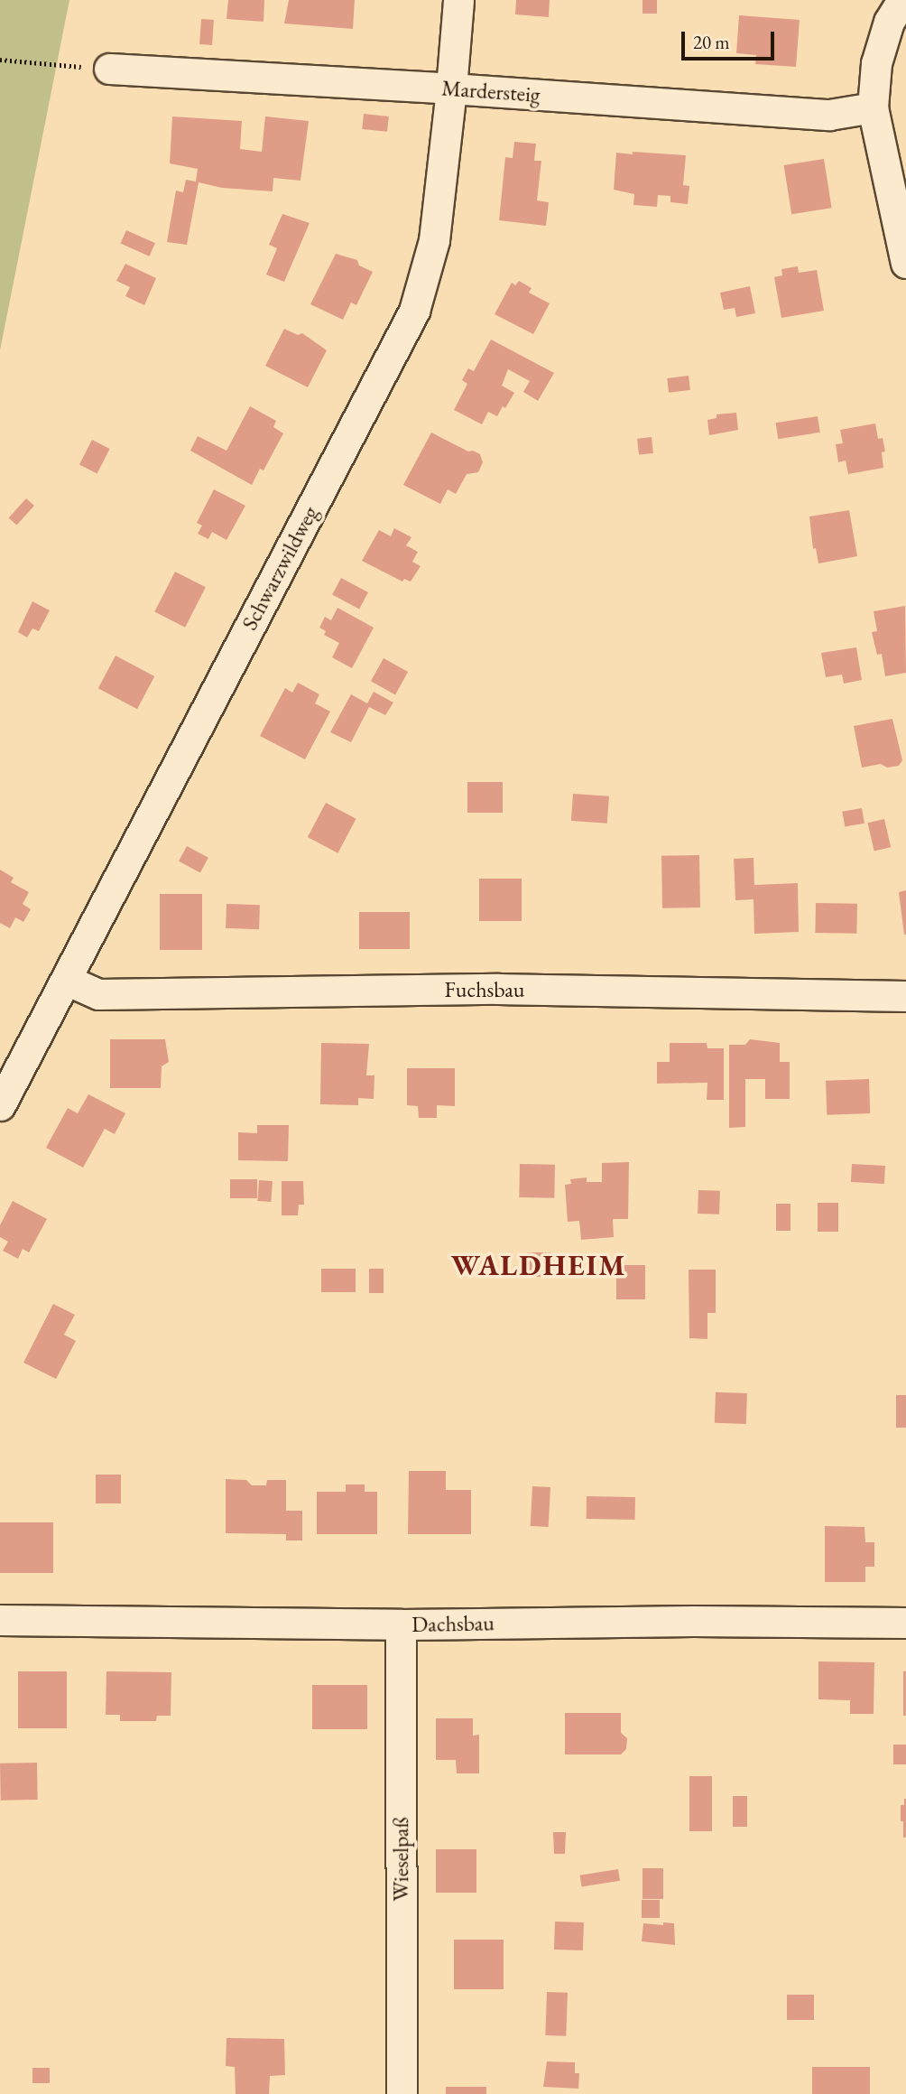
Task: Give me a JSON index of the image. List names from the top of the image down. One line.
{"streets":{"street":["Mardersteig","Schwarzwildweg","Fuchsbau","Dachsbau","Wieselpaß"]},"crossings":[["Mardersteig","Schwarzwildweg"],["Schwarzwildweg","Fuchsbau"],["Dachsbau","Wieselpaß"]],"districts":["WALDHEIM"],"scale_bar":"20 m"}
